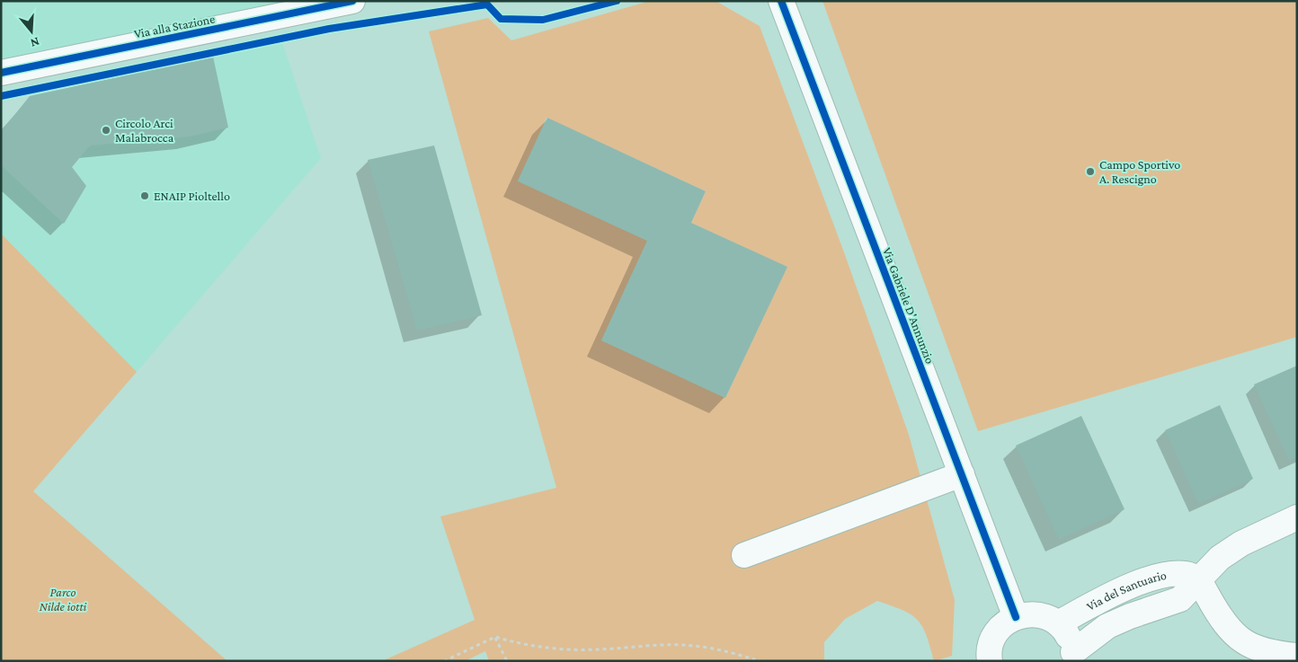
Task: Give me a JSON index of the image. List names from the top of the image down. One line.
{"streets":{"street":["Via alla Stazione","Via Gabriele D'Annunzio","Via del Santuario"]},"parks":["Parco Nilde iotti"],"places":["Circolo Arci Malabrocca","Campo Sportivo A. Rescigno","ENAIP Pioltello"],"north":"bottom"}
